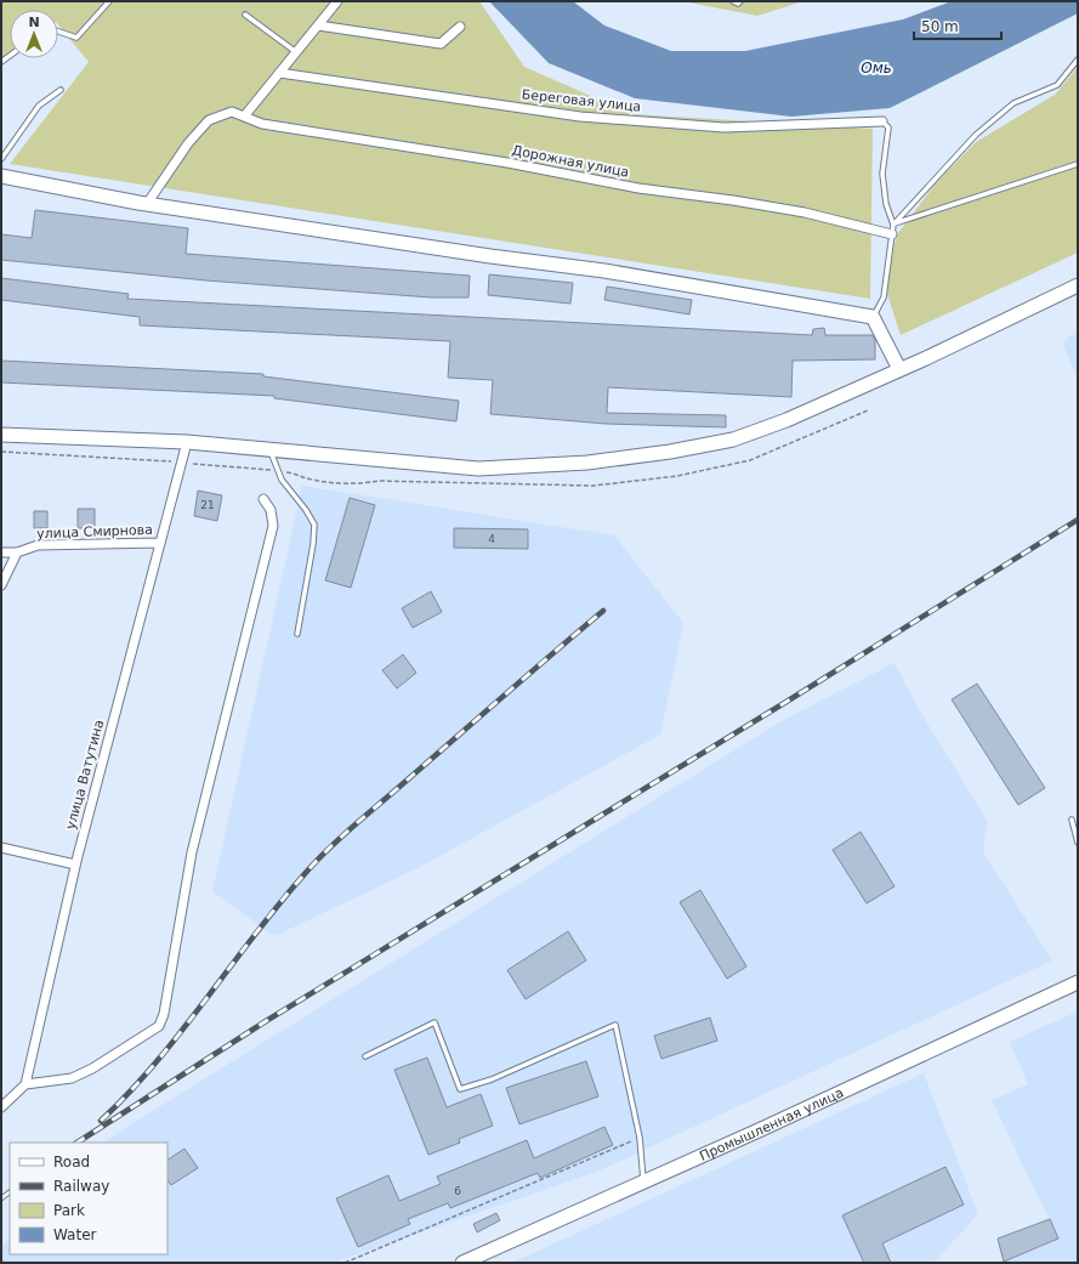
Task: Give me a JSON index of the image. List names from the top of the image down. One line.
{"streets":{"street":["Береговая улица","Дорожная улица","улица Смирнова","улица Ватутина","Промышленная улица"]},"crossings":[["улица Смирнова","улица Ватутина"]],"water":["Омь"],"house_numbers":["21","4","6"],"legend":["Road","Railway","Park","Water"],"scale_bar":"50 m","north":"top"}
